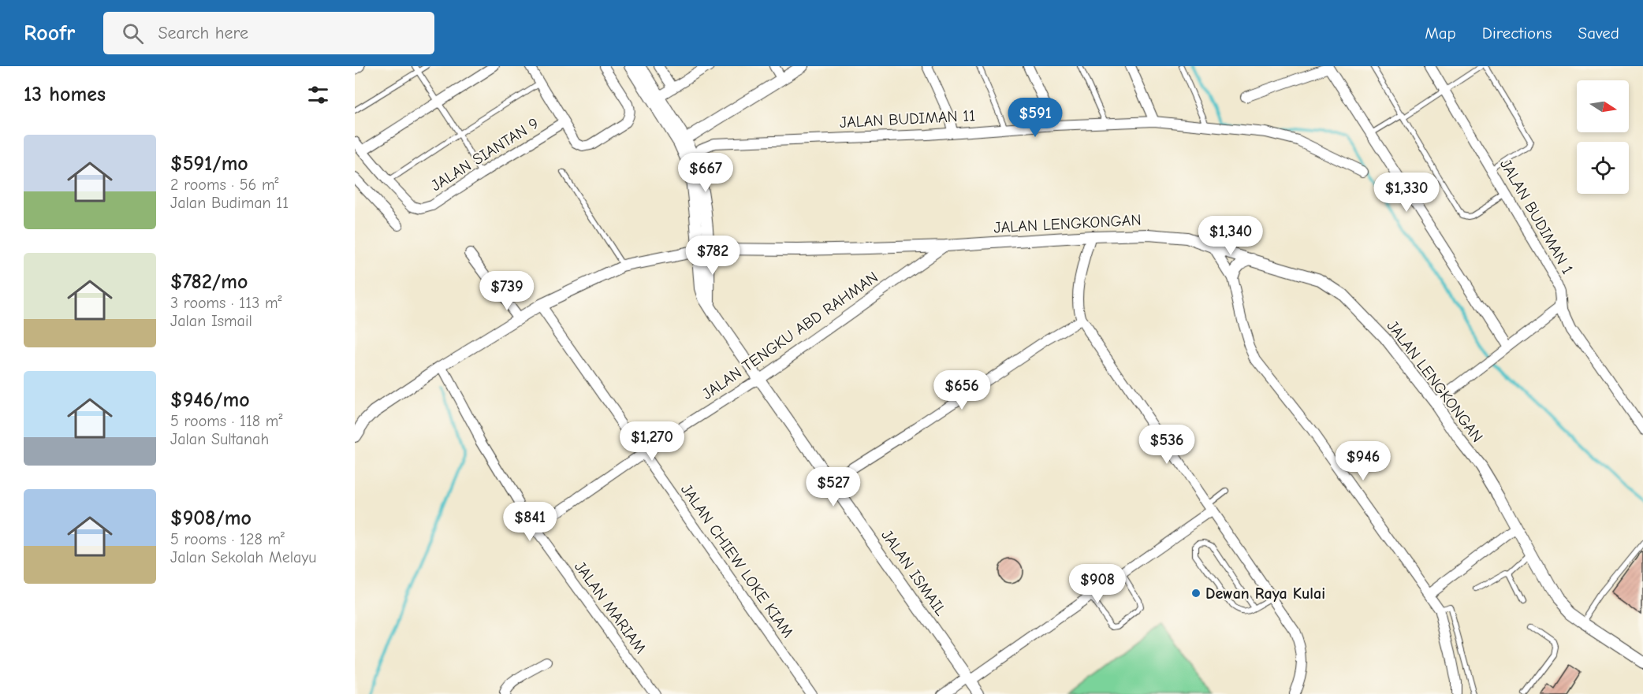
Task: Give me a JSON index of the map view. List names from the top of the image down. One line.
{"streets":{"street":["JALAN BUDIMAN 11","JALAN SIANTAN 9","JALAN BUDIMAN 1","JALAN LENGKONGAN","JALAN TENGKU ABD RAHMAN","JALAN CHIEW LOKE KIAM","JALAN ISMAIL","JALAN MARIAM"]},"crossings":[["JALAN LENGKONGAN","JALAN TENGKU ABD RAHMAN"],["JALAN LENGKONGAN","JALAN CHIEW LOKE KIAM"],["JALAN LENGKONGAN","JALAN ISMAIL"],["JALAN LENGKONGAN","JALAN MARIAM"],["JALAN TENGKU ABD RAHMAN","JALAN CHIEW LOKE KIAM"],["JALAN TENGKU ABD RAHMAN","JALAN ISMAIL"],["JALAN TENGKU ABD RAHMAN","JALAN MARIAM"]],"places":["Dewan Raya Kulai"],"north":"right","page":{"header":"Roofr","search":"Search here","nav":["Map","Directions","Saved"],"heading":"13 homes","price":["$591","$667","$1,330","$1,340","$782","$739","$656","$1,270","$536","$946","$527","$841","$908"],"list":[{"name":"$591/mo","note":"2 rooms · 56 m² · Jalan Budiman 11"},{"name":"$782/mo","note":"3 rooms · 113 m² · Jalan Ismail"},{"name":"$946/mo","note":"5 rooms · 118 m² · Jalan Sultanah"},{"name":"$908/mo","note":"5 rooms · 128 m² · Jalan Sekolah Melayu"}]}}
